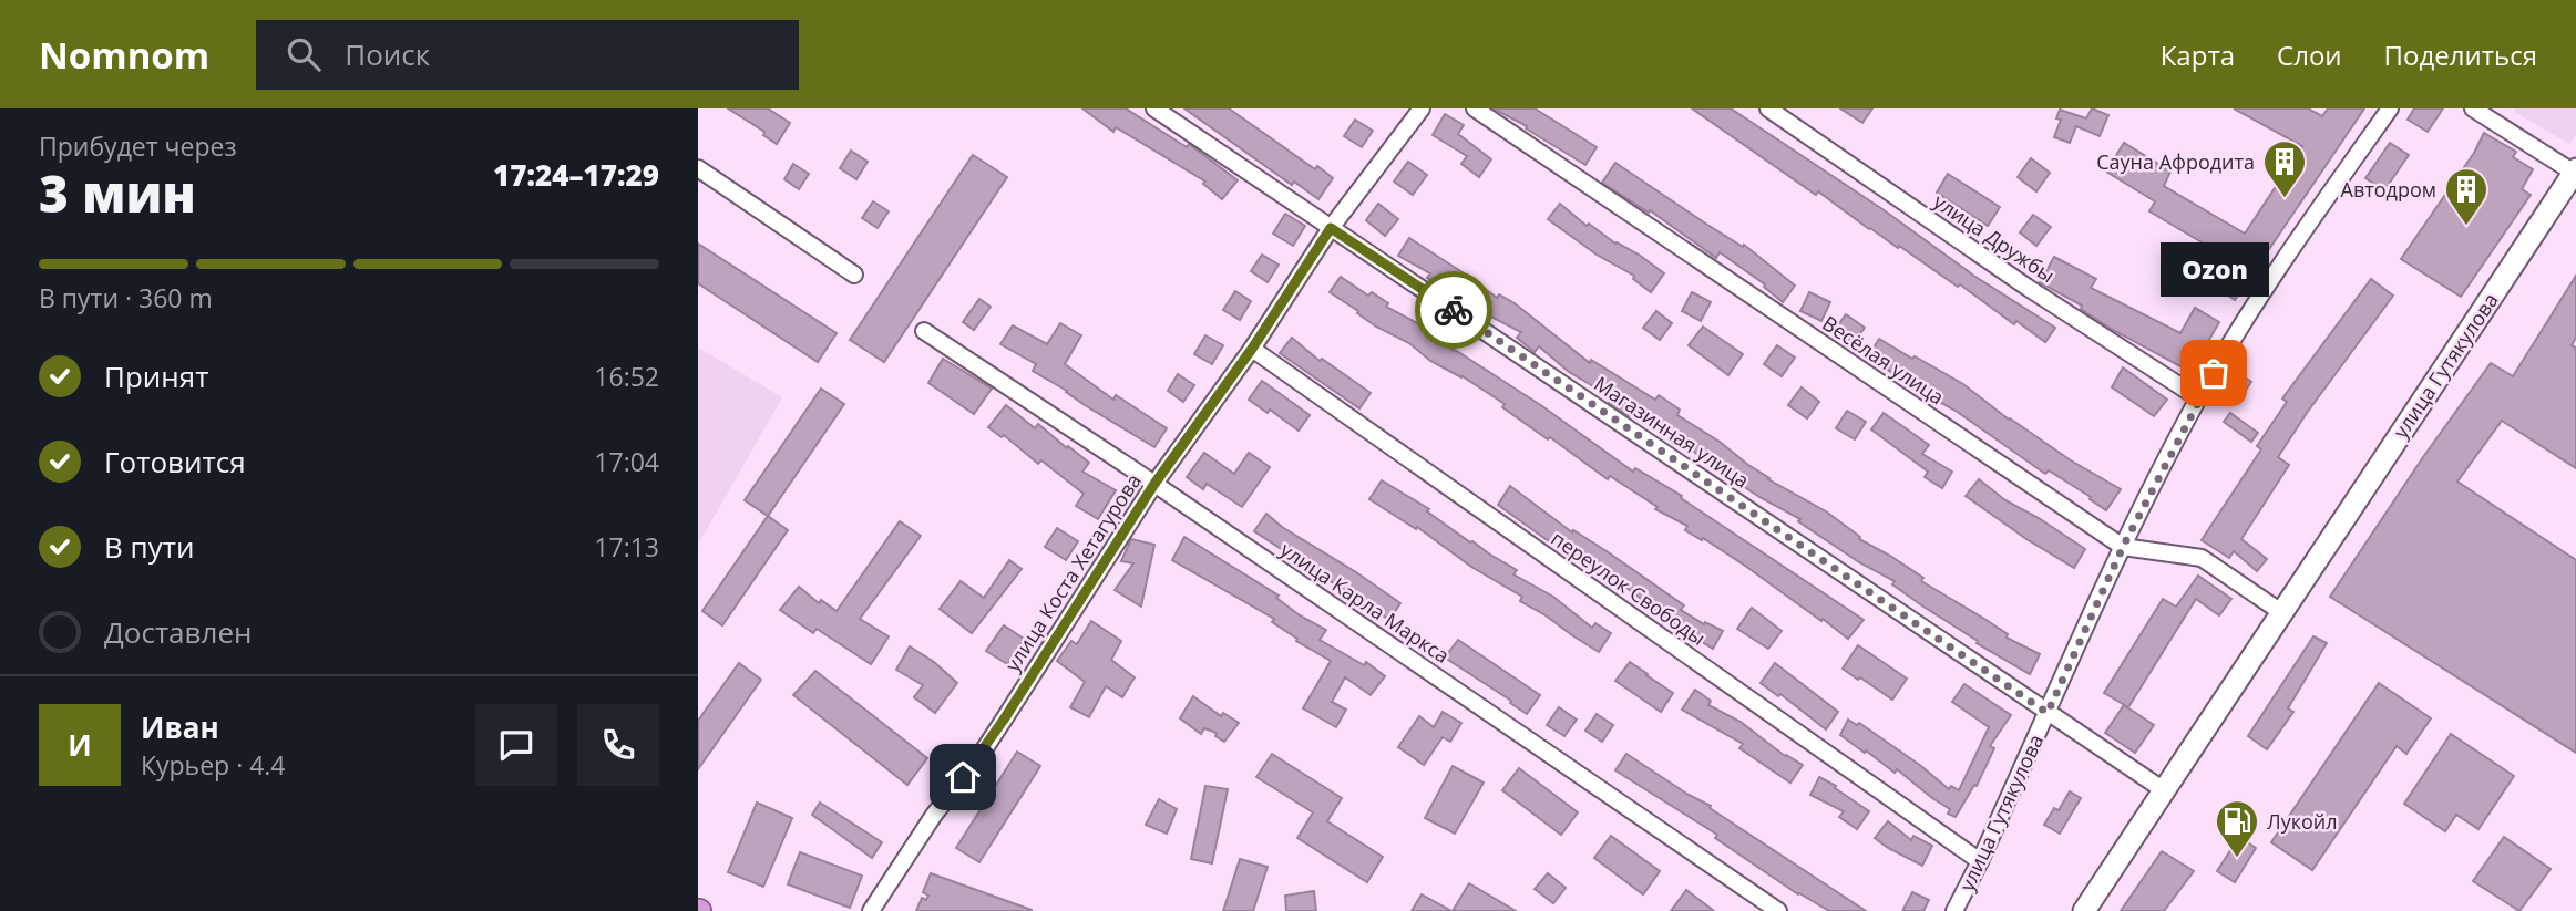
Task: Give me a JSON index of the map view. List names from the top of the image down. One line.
{"streets":{"main road":["улица Гутякулова"],"street":["улица Дружбы","Весёлая улица","Магазинная улица","улица Коста Хетагурова","переулок Свободы","улица Карла Маркса"]},"crossings":[["улица Дружбы","улица Гутякулова"],["Весёлая улица","улица Гутякулова"],["улица Гутякулова","Магазинная улица"],["улица Гутякулова","переулок Свободы"],["Магазинная улица","улица Коста Хетагурова"],["улица Коста Хетагурова","переулок Свободы"],["улица Коста Хетагурова","улица Карла Маркса"]],"places":{"building":["Сауна Афродита","Автодром"],"other":["Ozon"],"fuel station":["Лукойл"]},"page":{"header":"Nomnom","search":"Поиск","nav":["Карта","Слои","Поделиться"],"heading":["3 мин","Прибудет через","17:24–17:29"],"panel":["Иван","Курьер · 4.4"],"bar":"В пути · 360 m","bubble":"Ozon","list":[["Принят","16:52"],["Готовится","17:04"],["В пути","17:13"],"Доставлен"],"round":"И"}}
